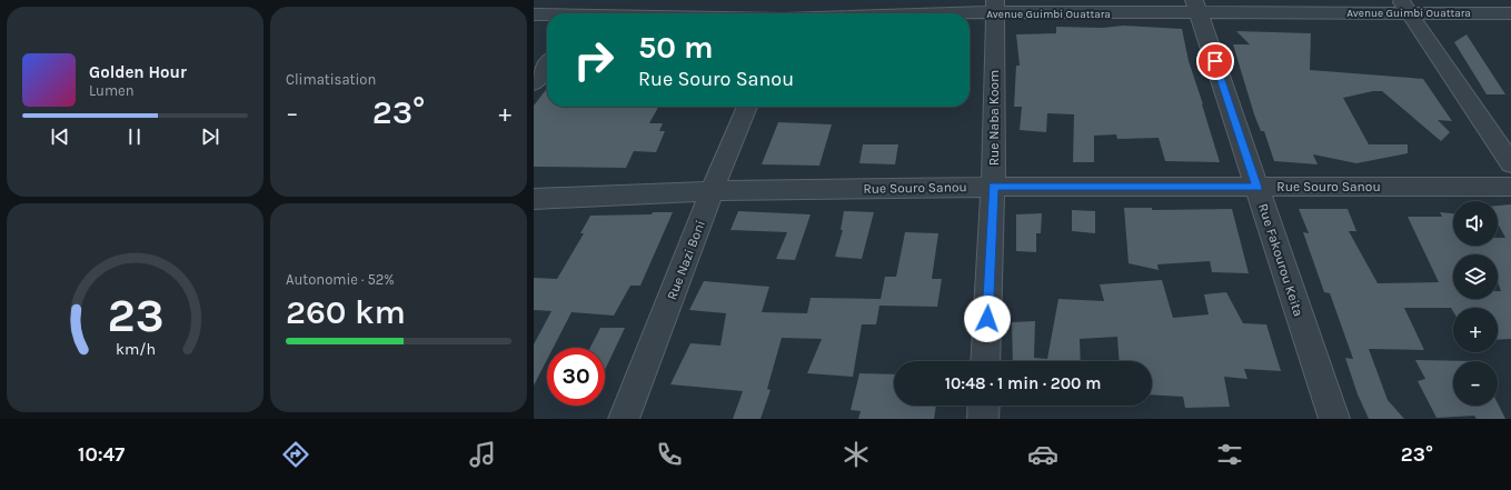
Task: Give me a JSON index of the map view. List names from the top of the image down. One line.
{"streets":{"street":["Avenue Guimbi Ouattara","Rue Naba Koom","Rue Souro Sanou","Rue Nazi Boni","Rue Fakourou Keita"]},"crossings":[["Avenue Guimbi Ouattara","Rue Naba Koom"],["Avenue Guimbi Ouattara","Rue Fakourou Keita"],["Rue Naba Koom","Rue Souro Sanou"],["Rue Souro Sanou","Rue Nazi Boni"],["Rue Souro Sanou","Rue Fakourou Keita"]],"page":{"tile":["Climatisation",["Autonomie · 52%","260 km"]],"turn":["50 m","Rue Souro Sanou"],"song":["Golden Hour","Lumen"],"heat":["−","23°","+"],"map_buttons":["+","−"],"limit":"30","trip":"10:48 · 1 min · 200 m","tabs":["10:47","23°"],"gauge":["23","km/h"]}}
